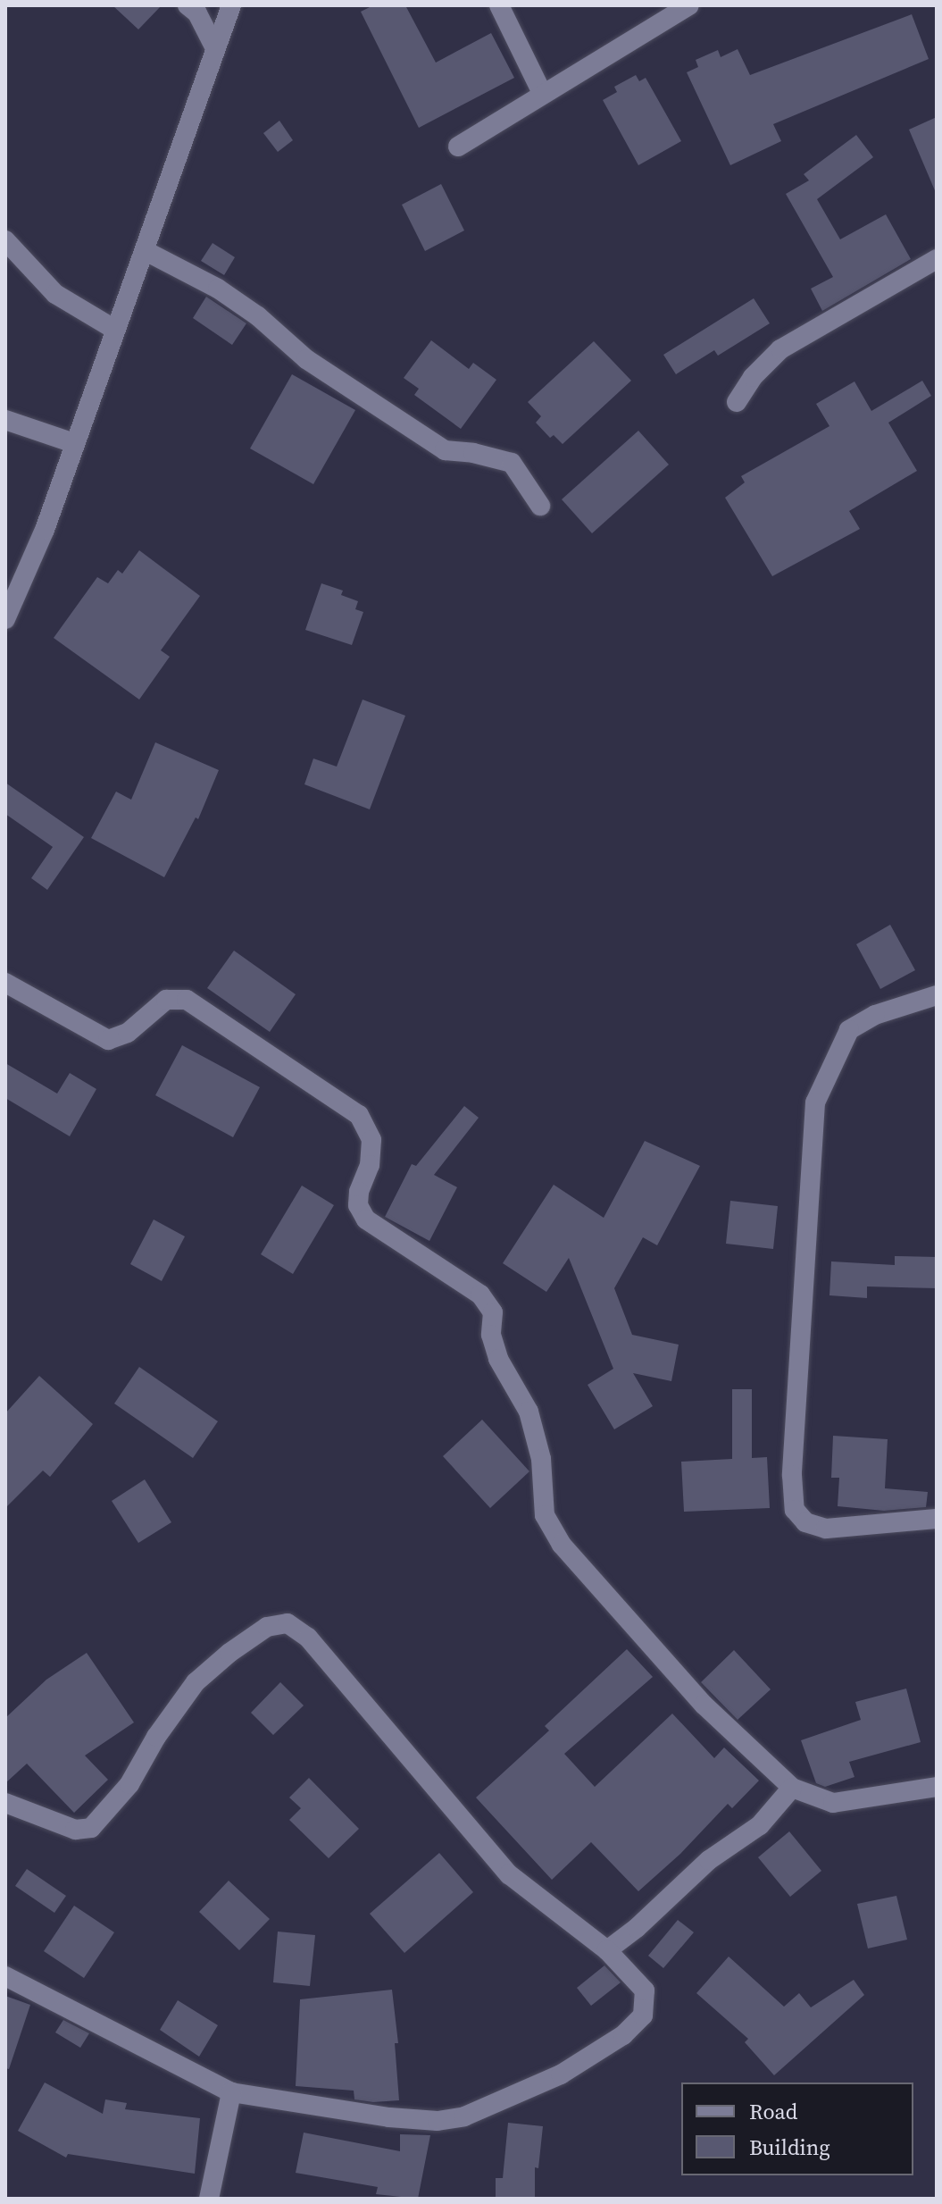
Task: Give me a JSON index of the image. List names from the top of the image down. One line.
{"legend":["Road","Building"]}
